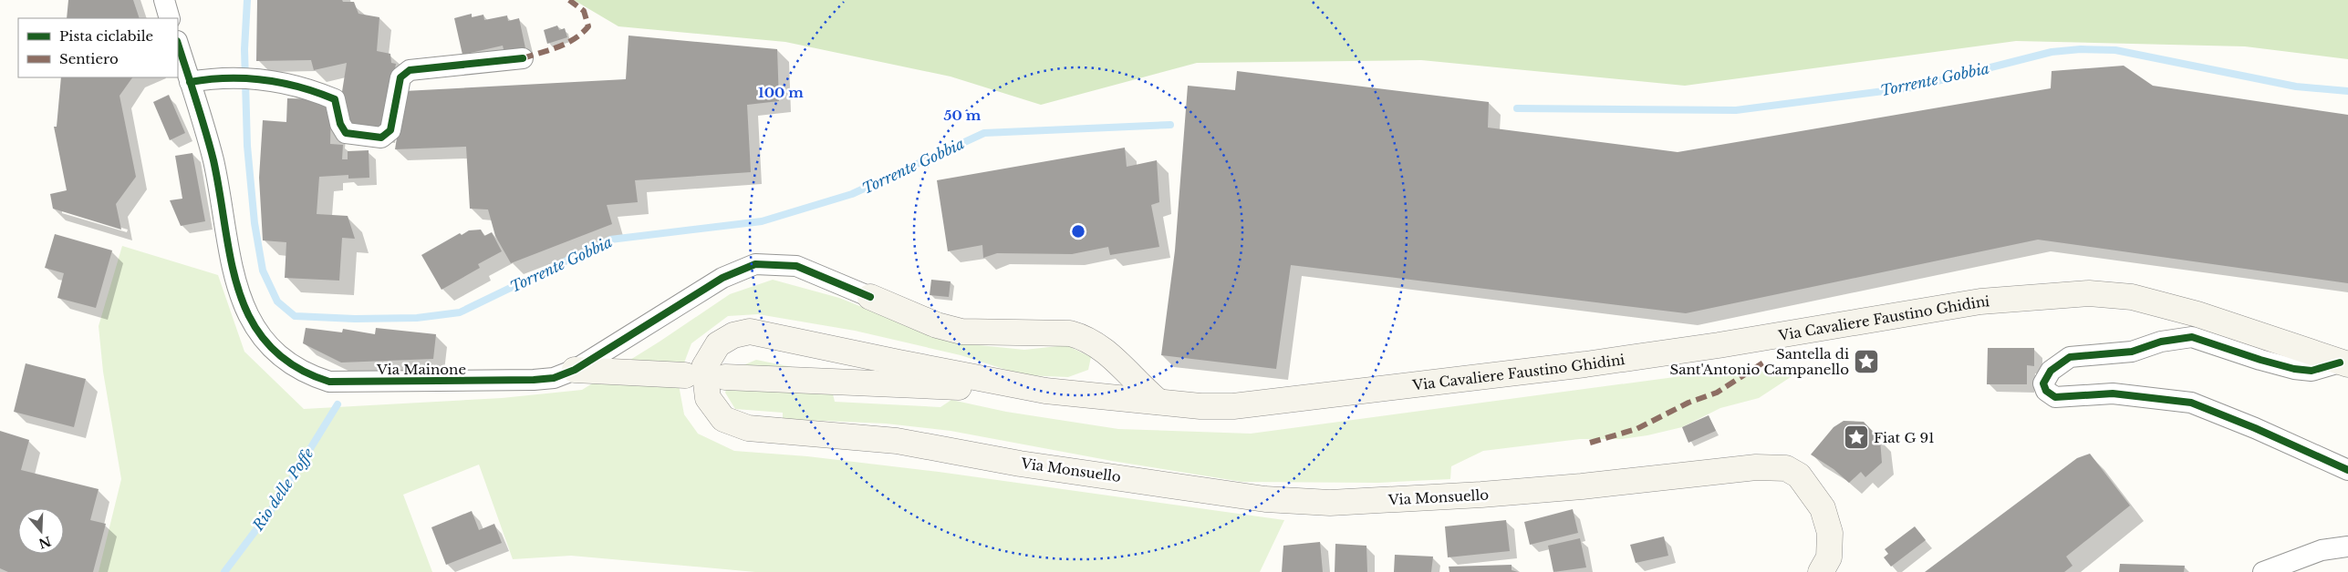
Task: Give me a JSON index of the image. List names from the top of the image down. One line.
{"streets":{"main road":["Via Cavaliere Faustino Ghidini","Via Monsuello"],"street":["Via Mainone"]},"crossings":[["Via Cavaliere Faustino Ghidini","Via Monsuello"]],"water":["Torrente Gobbia","Rio delle Poffe"],"places":{"place":["Santella di Sant'Antonio Campanello","Fiat G 91"]},"legend":["Pista ciclabile","Sentiero"],"north":"bottom","rings":["100 m","50 m"]}
